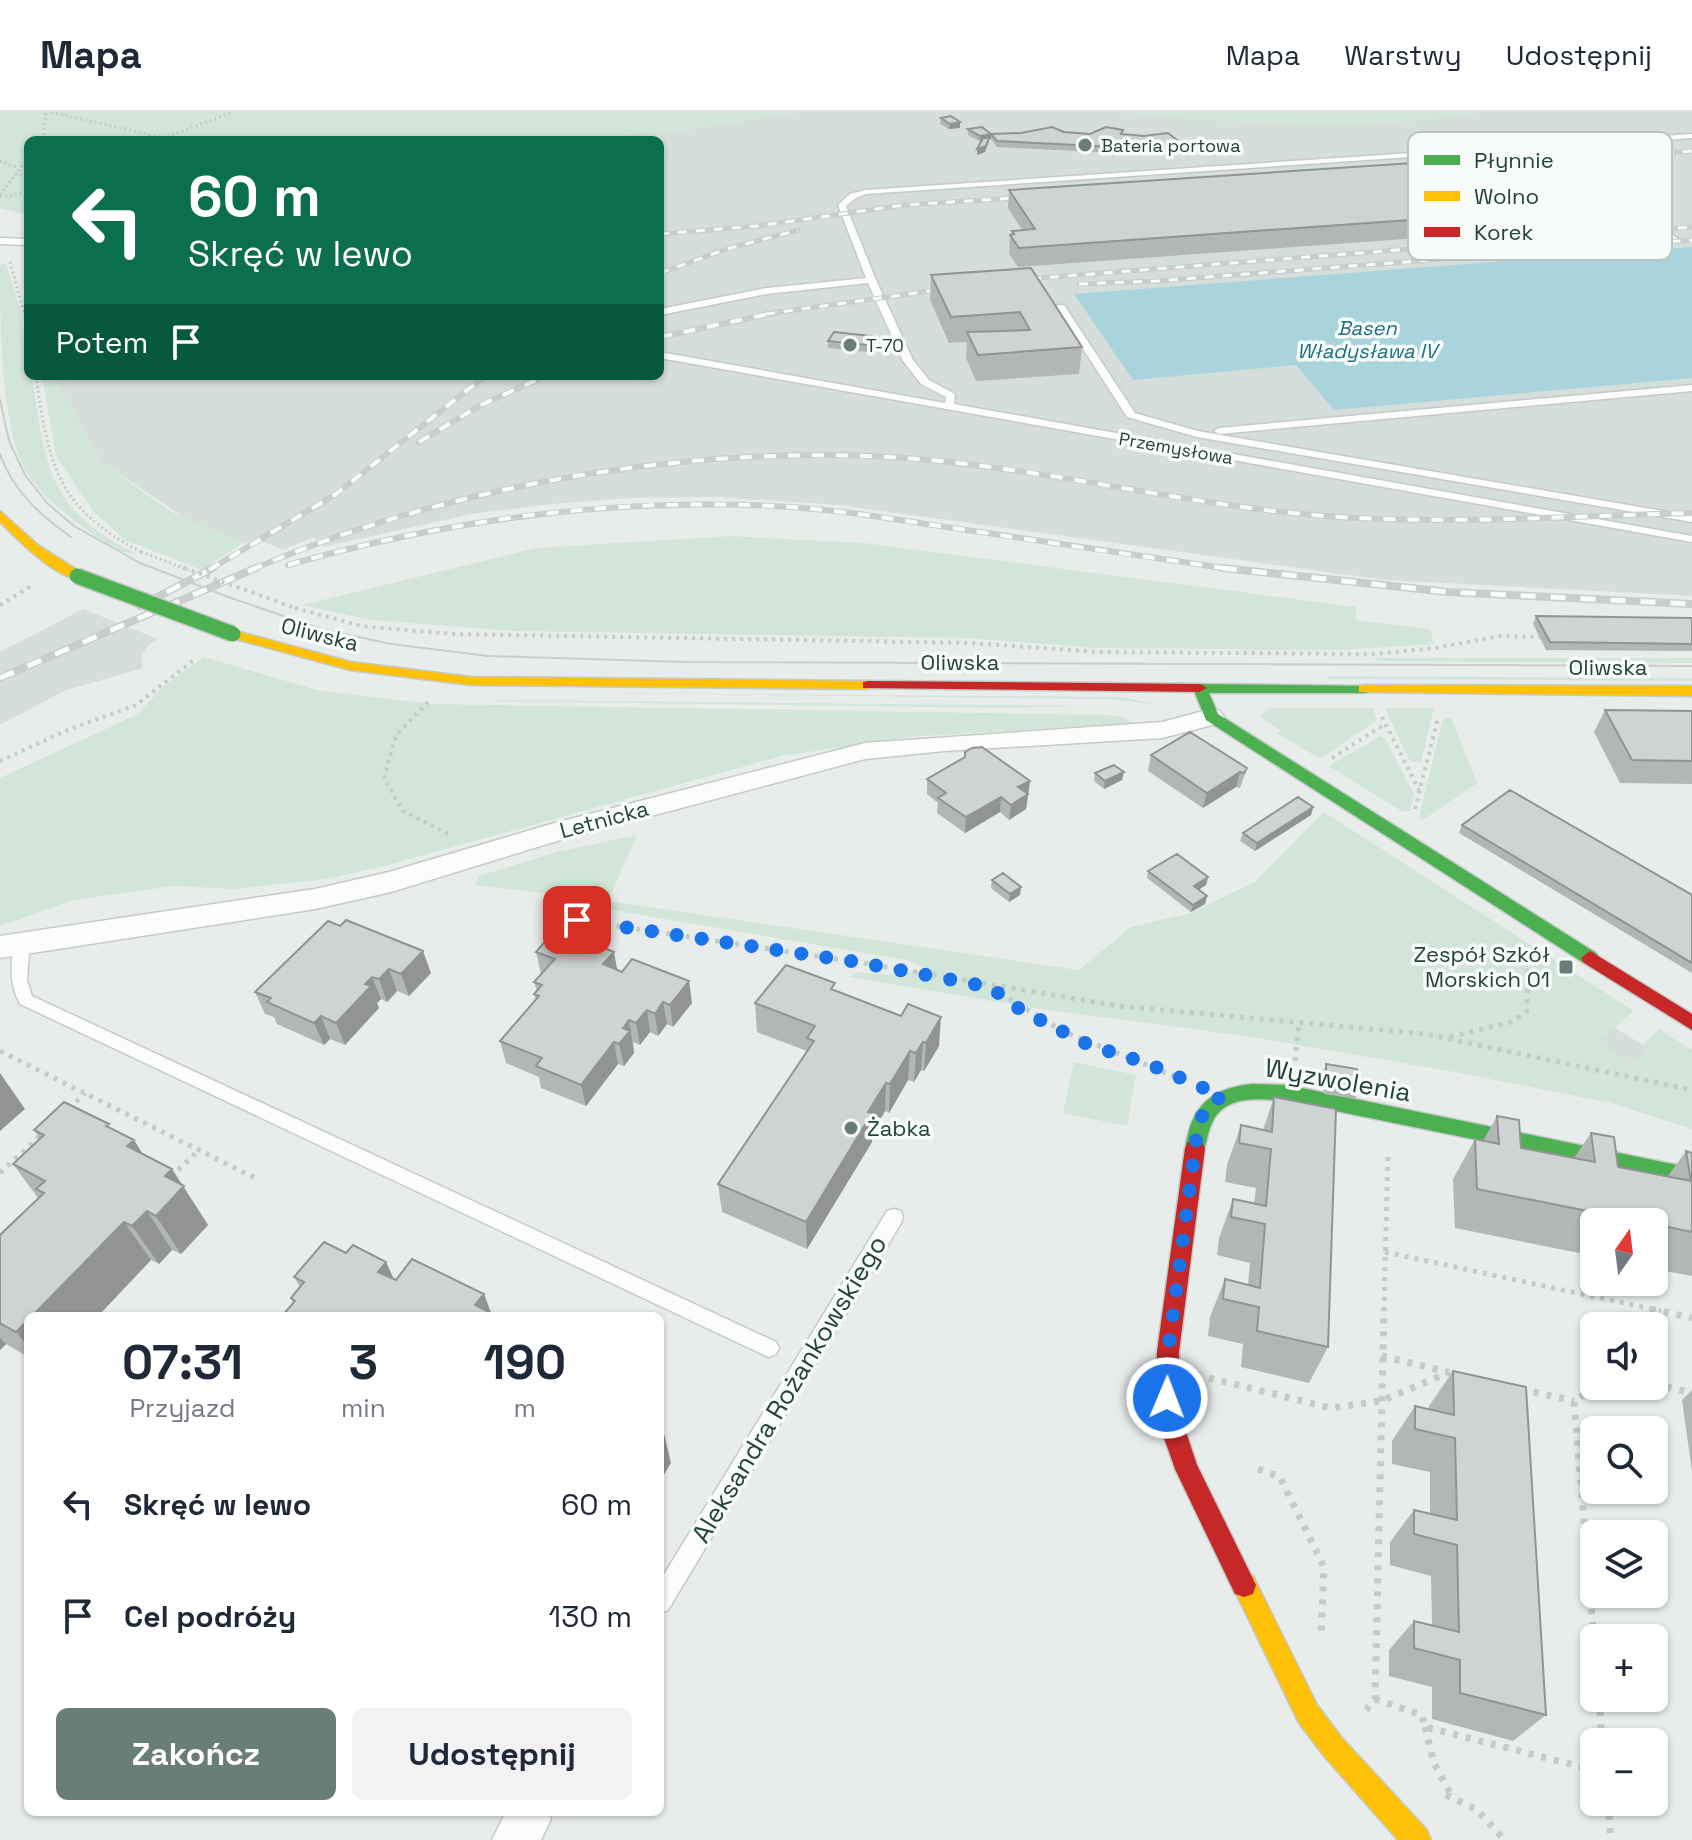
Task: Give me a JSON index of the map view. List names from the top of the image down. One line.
{"streets":{"street":["Oliwska","Letnicka","Wyzwolenia"],"lane":["Przemysłowa","Aleksandra Rożankowskiego"]},"water":["Basen Władysława IV"],"places":{"other":["Bateria portowa","T-70","Żabka"],"transit":["Zespół Szkół Morskich 01"]},"legend":["Płynnie","Wolno","Korek"],"north":"top","page":{"header":"Mapa","nav":["Mapa","Warstwy","Udostępnij"],"turn":["60 m","Skręć w lewo"],"then":"Potem","map_buttons":["+","−"],"eta":["07:31","Przyjazd","3","min","190","m"],"list":[{"name":"Skręć w lewo","value":"60 m"},{"name":"Cel podróży","value":"130 m"}],"buttons":["Zakończ","Udostępnij"]}}
